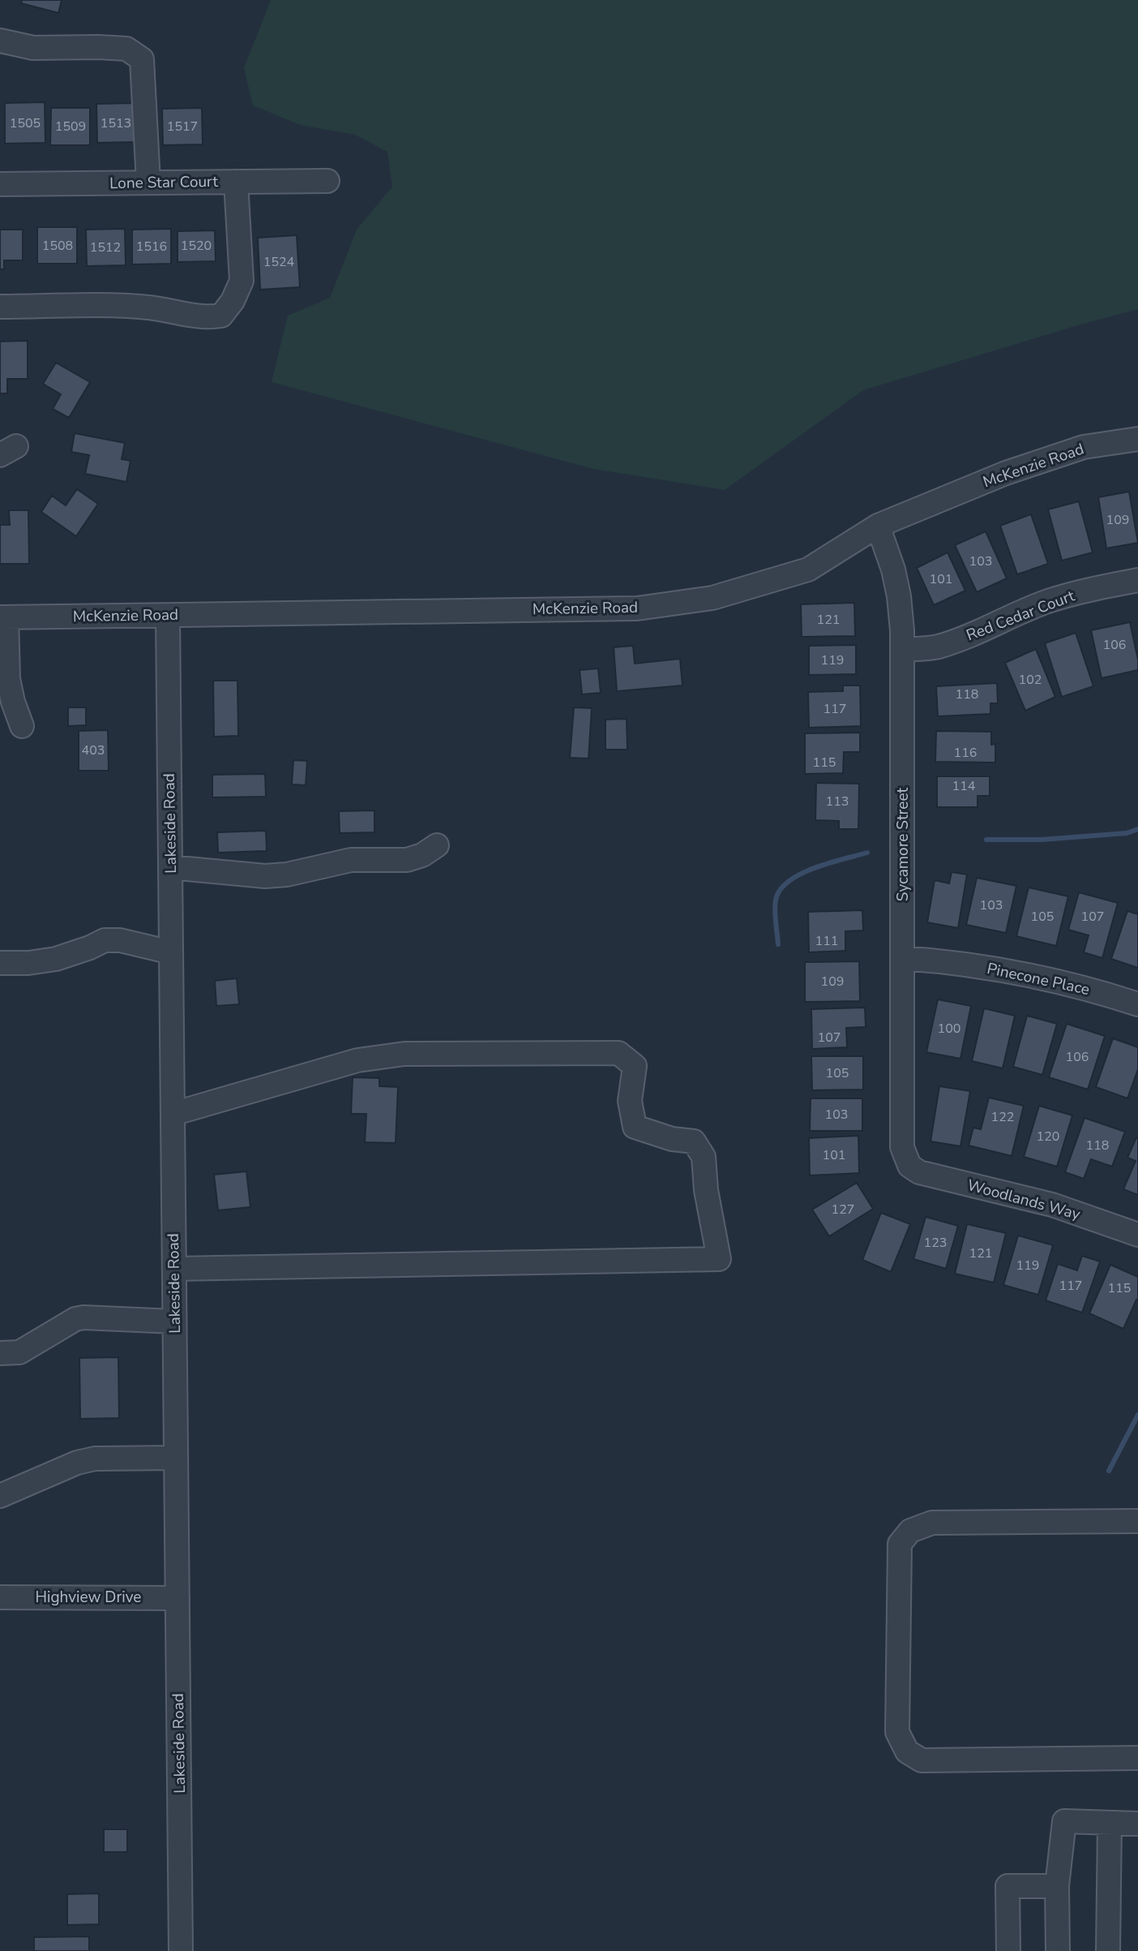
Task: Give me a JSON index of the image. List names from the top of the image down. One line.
{"streets":{"street":["Lone Star Court","McKenzie Road","Red Cedar Court","Lakeside Road","Sycamore Street","Pinecone Place","Woodlands Way","Highview Drive"]},"crossings":[["McKenzie Road","Lakeside Road"],["McKenzie Road","Sycamore Street"],["Red Cedar Court","Sycamore Street"],["Lakeside Road","Highview Drive"],["Sycamore Street","Pinecone Place"],["Sycamore Street","Woodlands Way"]],"house_numbers":["1505","1513","1509","1517","1508","1520","1516","1512","1524","109","103","101","121","106","119","102","118","117","403","116","115","114","113","103","105","107","111","109","100","107","106","105","103","122","120","118","101","127","123","121","119","117","115"]}
